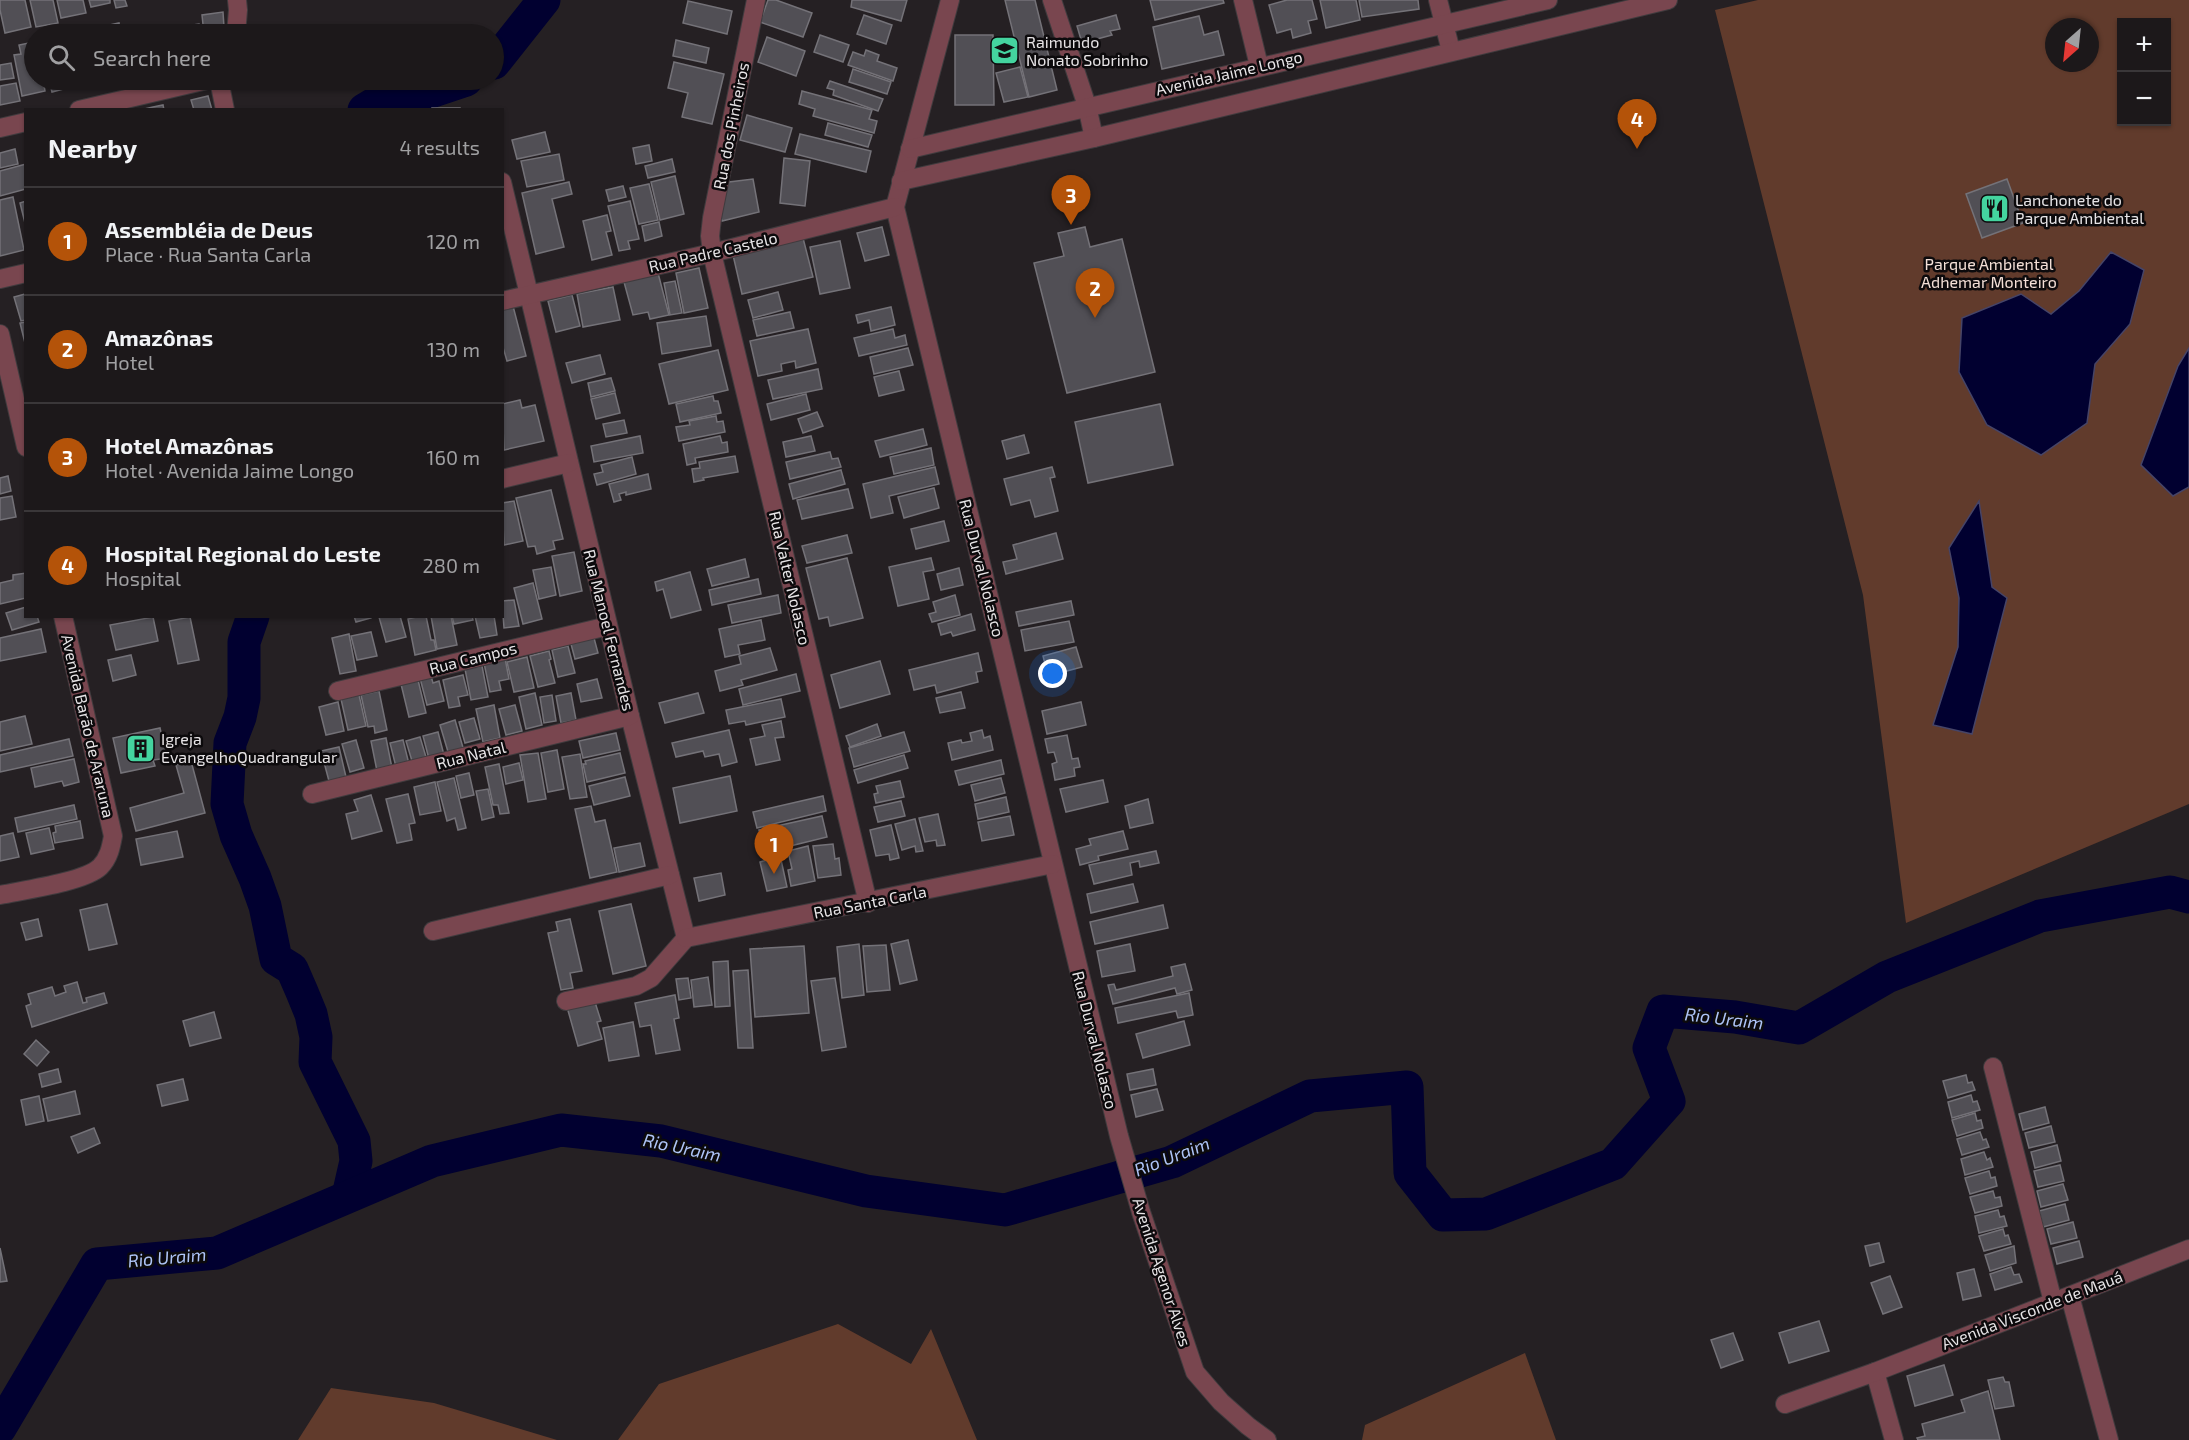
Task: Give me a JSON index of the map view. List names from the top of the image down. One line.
{"streets":{"street":["Avenida Jaime Longo","Rua dos Pinheiros","Rua Padre Castelo","Rua Durval Nolasco","Rua Valter Nolasco","Rua Manoel Fernandes","Rua Campos","Avenida Barão de Araruna","Rua Natal","Rua Santa Carla","Avenida Agenor Alves","Avenida Visconde de Mauá"]},"crossings":[["Avenida Jaime Longo","Rua Durval Nolasco"],["Rua dos Pinheiros","Rua Padre Castelo"],["Rua dos Pinheiros","Rua Valter Nolasco"],["Rua Padre Castelo","Rua Durval Nolasco"],["Rua Padre Castelo","Rua Valter Nolasco"],["Rua Padre Castelo","Rua Manoel Fernandes"],["Rua Durval Nolasco","Rua Santa Carla"],["Rua Durval Nolasco","Avenida Agenor Alves"],["Rua Valter Nolasco","Rua Santa Carla"],["Rua Manoel Fernandes","Rua Campos"],["Rua Manoel Fernandes","Rua Natal"],["Rua Manoel Fernandes","Rua Santa Carla"]],"water":["Rio Uraim"],"parks":["Parque Ambiental Adhemar Monteiro"],"places":{"school or university":["Raimundo Nonato Sobrinho"],"restaurant":["Lanchonete do Parque Ambiental"],"building":["Igreja EvangelhoQuadrangular"]},"north":"bottom left","page":{"map_buttons":["+","−"],"search":"Search here","pins":["4","3","2","1"],"heading":["Nearby","4 results"],"list":[{"mark":"1","name":"Assembléia de Deus","note":"Place · Rua Santa Carla","value":"120 m"},{"mark":"2","name":"Amazônas","note":"Hotel","value":"130 m"},{"mark":"3","name":"Hotel Amazônas","note":"Hotel · Avenida Jaime Longo","value":"160 m"},{"mark":"4","name":"Hospital Regional do Leste","note":"Hospital","value":"280 m"}]}}
